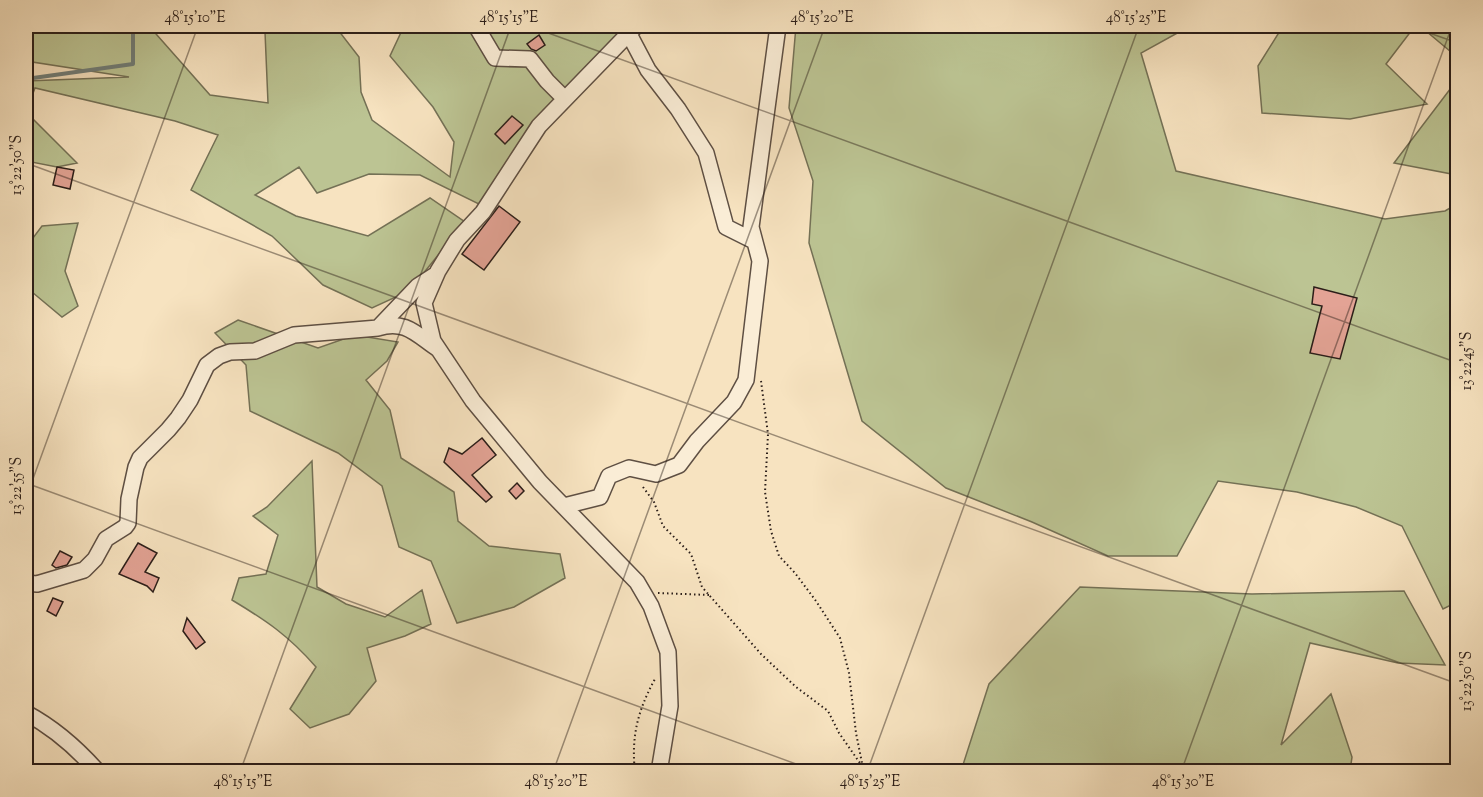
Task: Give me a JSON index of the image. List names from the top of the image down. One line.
{"coordinates":["48°15'10\"E","48°15'15\"E","48°15'20\"E","48°15'25\"E","13°22'50\"S","13°22'45\"S","13°22'55\"S","48°15'30\"E"]}
